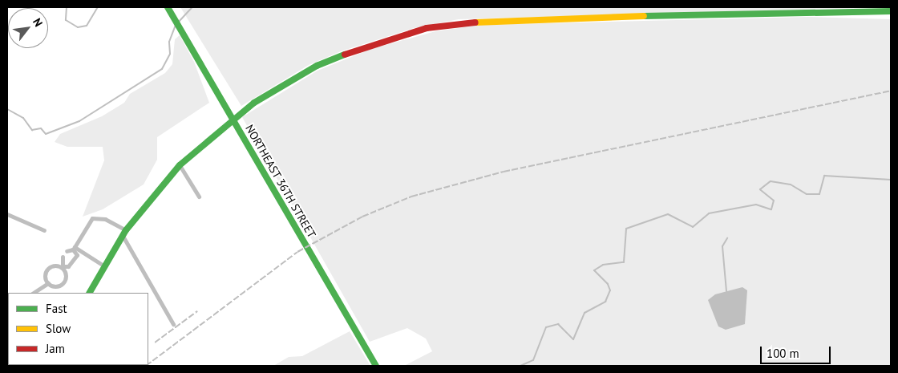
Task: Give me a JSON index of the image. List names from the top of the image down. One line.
{"streets":{"street":["NORTHEAST 36TH STREET"]},"legend":["Fast","Slow","Jam"],"scale_bar":"100 m","north":"top right"}
